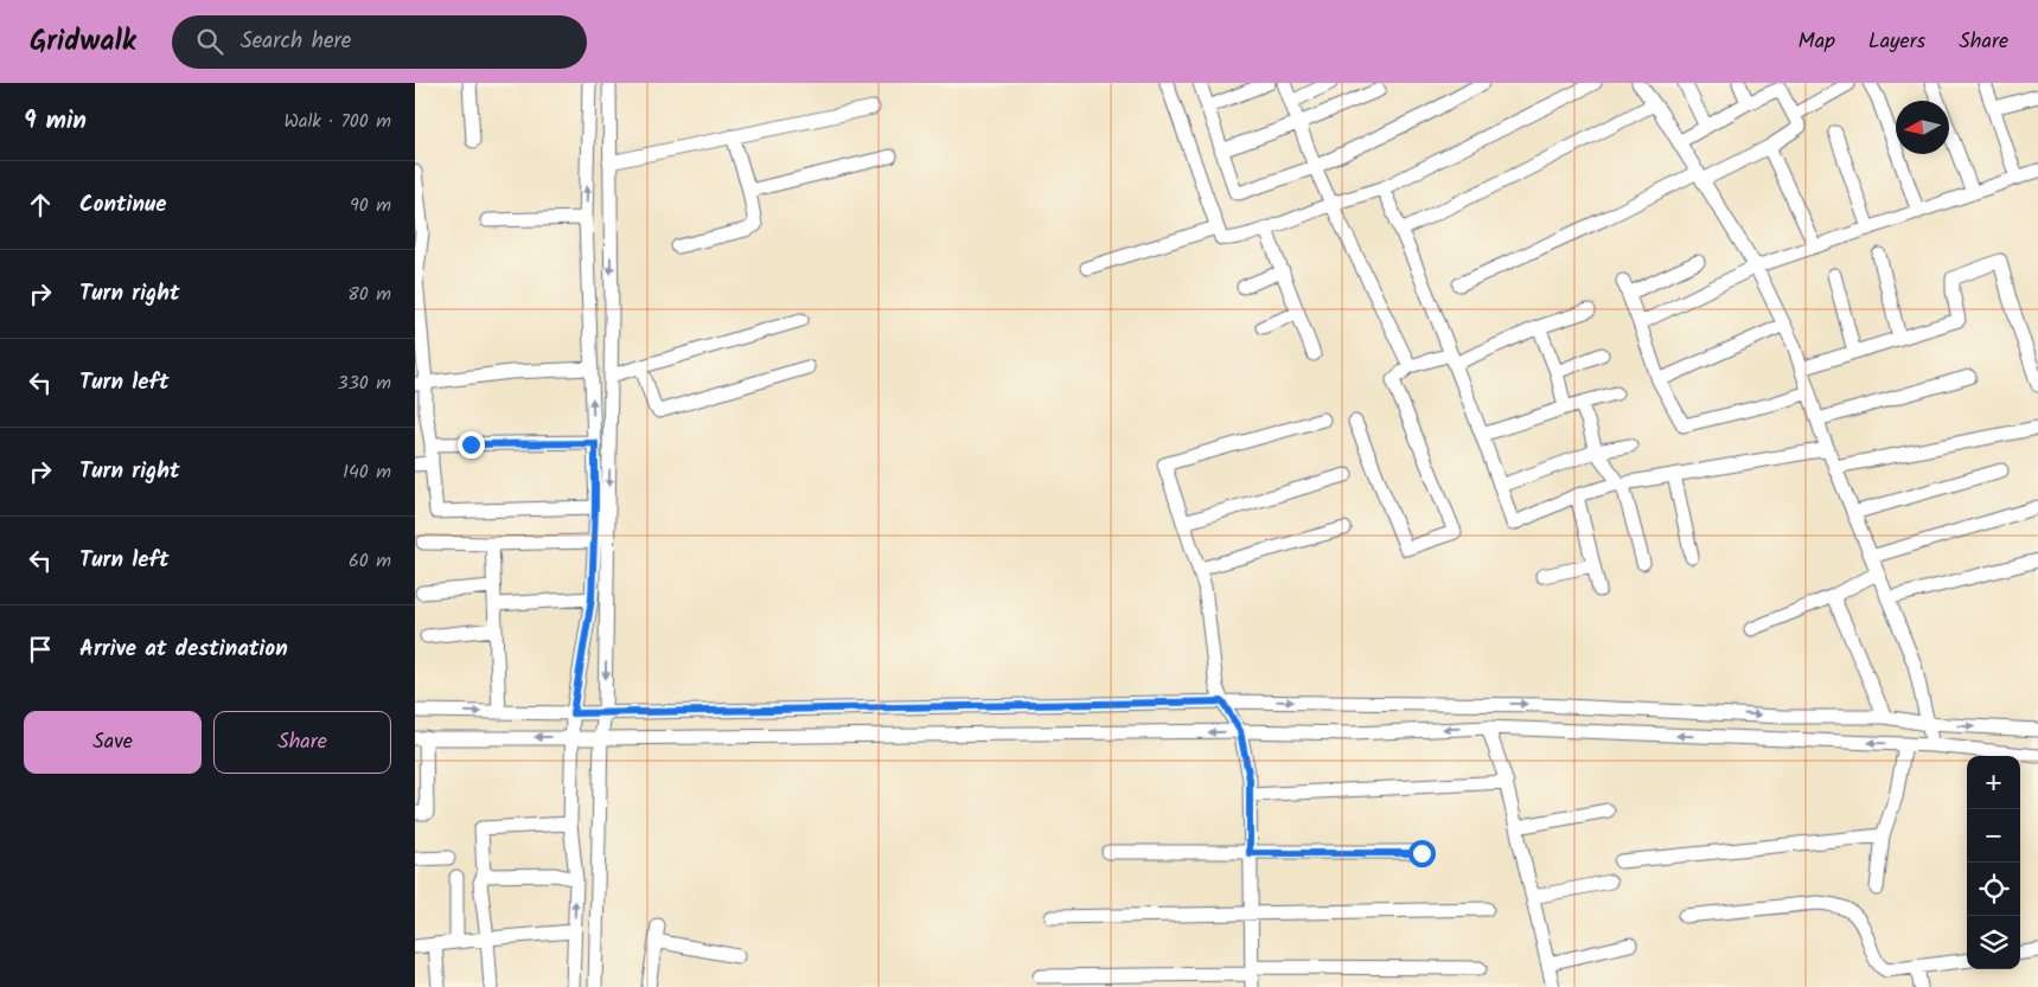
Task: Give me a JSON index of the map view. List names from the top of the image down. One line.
{"north":"left","page":{"header":"Gridwalk","search":"Search here","nav":["Map","Layers","Share"],"heading":["9 min","Walk · 700 m"],"list":[["Continue","90 m"],["Turn right","80 m"],["Turn left","330 m"],["Turn right","140 m"],["Turn left","60 m"],"Arrive at destination"],"buttons":["Save","Share"],"map_buttons":["+","−"]}}
